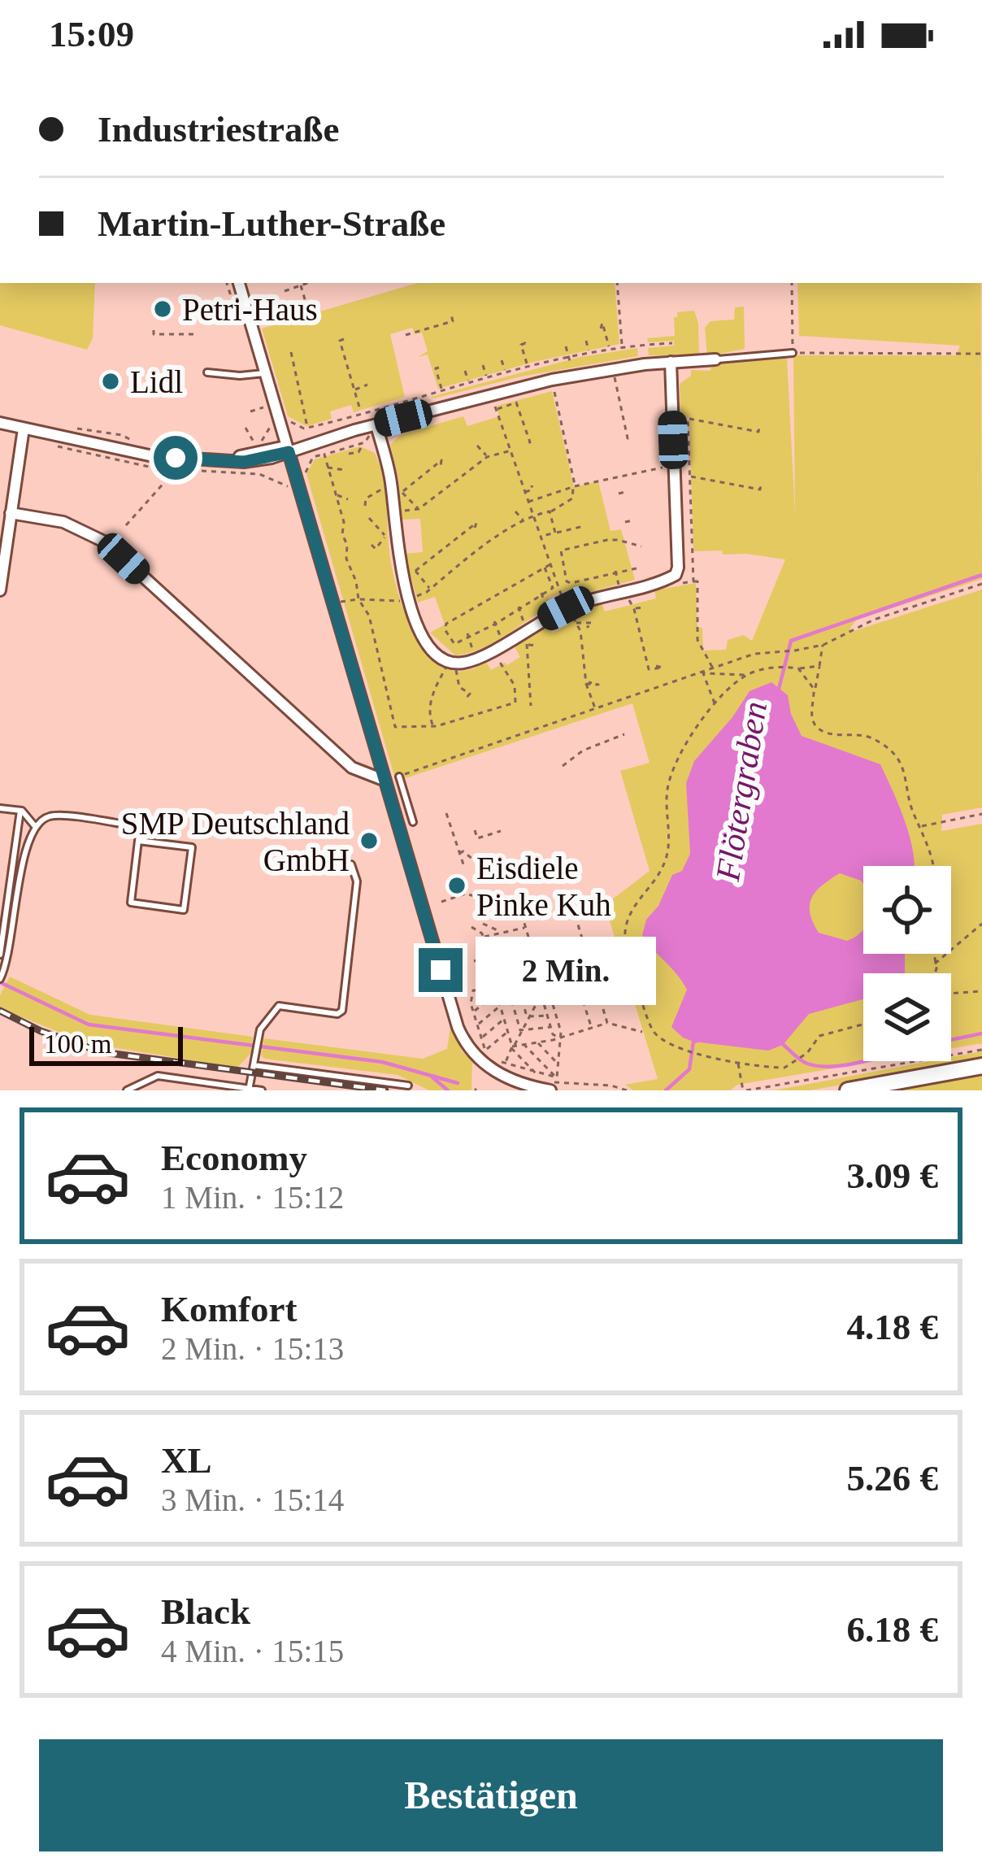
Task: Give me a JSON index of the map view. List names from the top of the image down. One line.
{"water":["Flötergraben"],"places":["Petri-Haus","Lidl","SMP Deutschland GmbH","Eisdiele Pinke Kuh"],"scale_bar":"100 m","page":{"status":"15:09","banner":["Industriestraße","Martin-Luther-Straße"],"bubble":"2 Min.","scale":"100 m","list":[{"name":"Economy","note":"1 Min. · 15:12","value":"3.09 €"},{"name":"Komfort","note":"2 Min. · 15:13","value":"4.18 €"},{"name":"XL","note":"3 Min. · 15:14","value":"5.26 €"},{"name":"Black","note":"4 Min. · 15:15","value":"6.18 €"}],"buttons":"Bestätigen"}}
